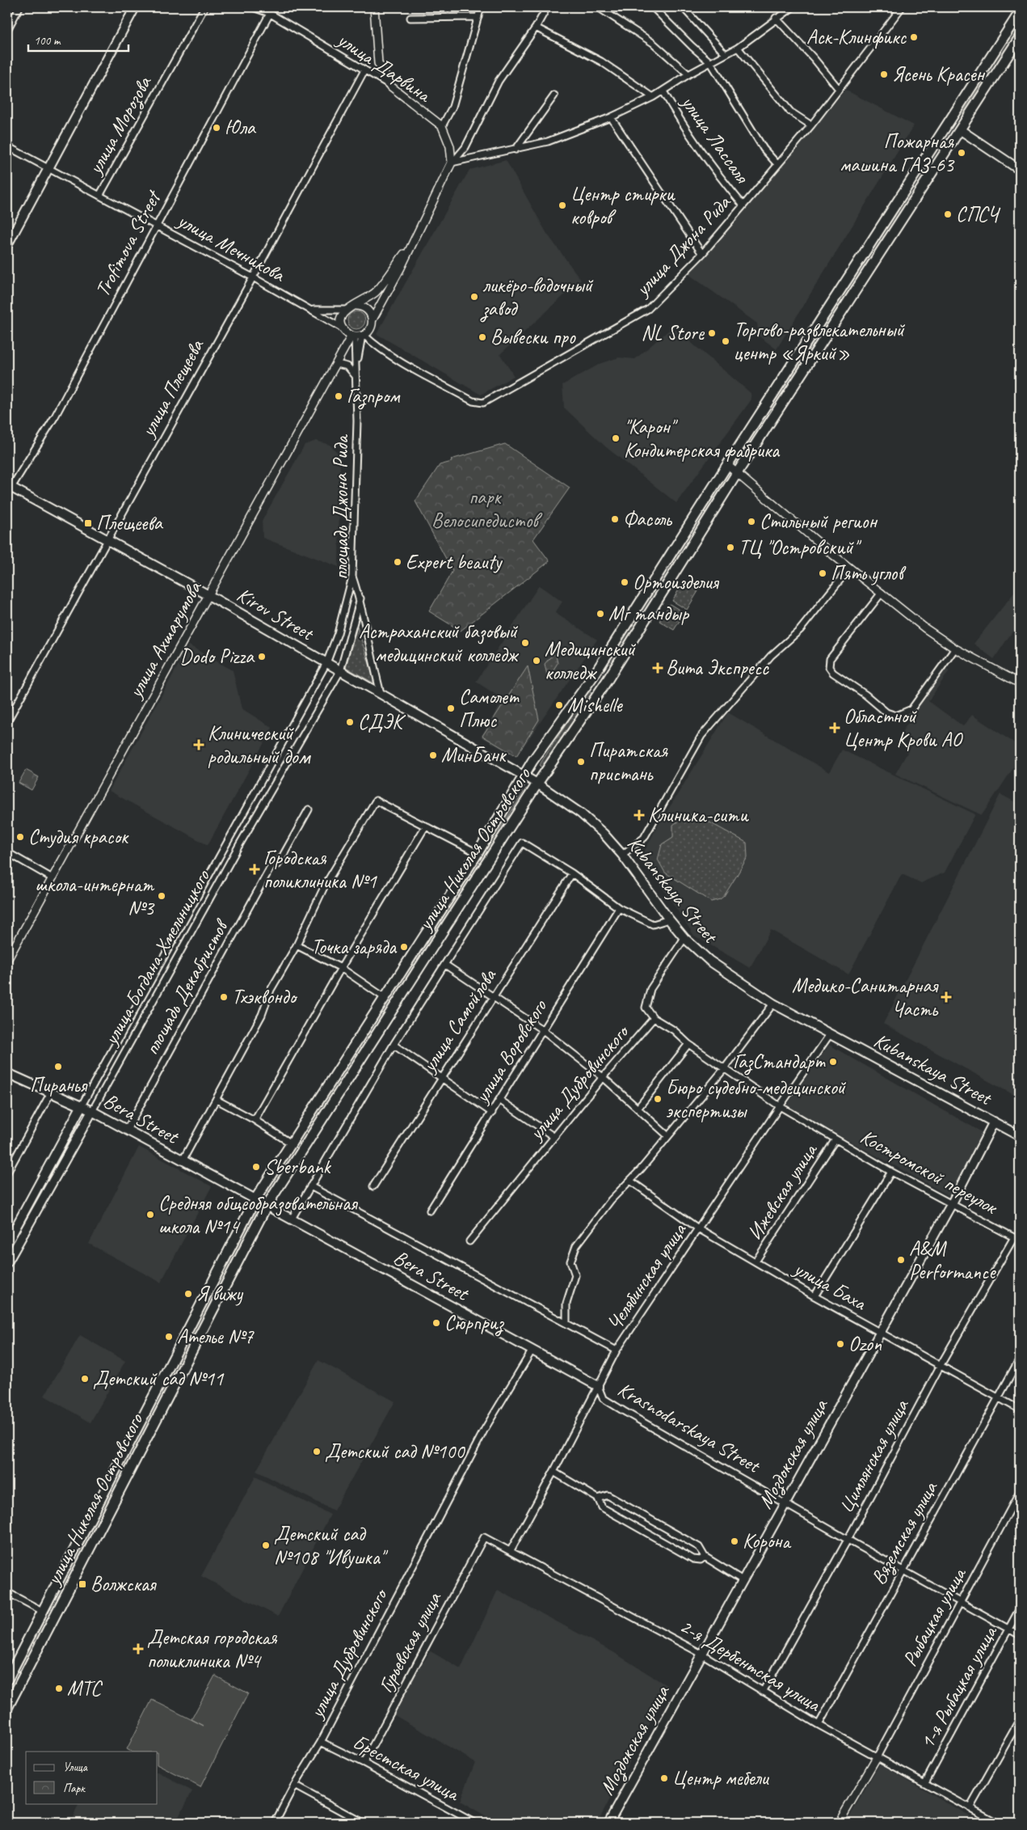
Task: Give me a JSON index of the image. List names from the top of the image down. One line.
{"streets":{"main road":["Kirov Street","улица Николая Островского","Kubanskaya Street","улица Богдана Хмельницкого","Bera Street","Моздокская улица"],"street":["улица Дарвина","улица Морозова","улица Лассаля","Trofimova Street","улица Джона Рида","улица Мечникова","улица Плещеева","площадь Джона Рида","улица Ахшарумова","площадь Декабристов","улица Самойлова","улица Воровского","улица Дубровинского","Костромской переулок","Ижевская улица","Челябинская улица","улица Баха","Krasnodarskaya Street","Цимлянская улица","Вяземская улица","Рыбацкая улица","Гурьевская улица","2-я Дербентская улица","1-я Рыбацкая улица","Брестская улица"]},"crossings":[["улица Дарвина","Trofimova Street"],["улица Дарвина","улица Плещеева"],["улица Морозова","улица Мечникова"],["улица Лассаля","улица Джона Рида"],["Trofimova Street","улица Мечникова"],["Trofimova Street","Kirov Street"],["улица Джона Рида","улица Мечникова"],["улица Джона Рида","площадь Джона Рида"],["улица Джона Рида","улица Ахшарумова"],["улица Мечникова","улица Плещеева"],["улица Мечникова","площадь Джона Рида"],["улица Мечникова","улица Ахшарумова"],["улица Плещеева","Kirov Street"],["площадь Джона Рида","Kirov Street"],["площадь Джона Рида","улица Ахшарумова"],["площадь Джона Рида","улица Богдана Хмельницкого"],["Kirov Street","улица Ахшарумова"],["Kirov Street","улица Николая Островского"],["Kirov Street","Kubanskaya Street"],["Kirov Street","улица Богдана Хмельницкого"],["улица Николая Островского","Kubanskaya Street"],["улица Николая Островского","Bera Street"],["Kubanskaya Street","улица Дубровинского"],["Kubanskaya Street","Челябинская улица"],["Kubanskaya Street","Моздокская улица"],["улица Богдана Хмельницкого","Bera Street"],["площадь Декабристов","Bera Street"],["улица Дубровинского","Bera Street"],["улица Дубровинского","Костромской переулок"],["улица Дубровинского","Брестская улица"],["Bera Street","Челябинская улица"],["Bera Street","Krasnodarskaya Street"],["Костромской переулок","Ижевская улица"],["Костромской переулок","Челябинская улица"],["Костромской переулок","Моздокская улица"],["Костромской переулок","Цимлянская улица"],["Ижевская улица","улица Баха"],["Челябинская улица","улица Баха"],["Челябинская улица","Krasnodarskaya Street"],["Челябинская улица","2-я Дербентская улица"],["улица Баха","Моздокская улица"],["улица Баха","Цимлянская улица"],["улица Баха","Вяземская улица"],["Krasnodarskaya Street","Моздокская улица"],["Krasnodarskaya Street","Цимлянская улица"],["Krasnodarskaya Street","Вяземская улица"],["Krasnodarskaya Street","Рыбацкая улица"],["Krasnodarskaya Street","1-я Рыбацкая улица"],["Моздокская улица","2-я Дербентская улица"],["Цимлянская улица","2-я Дербентская улица"],["Вяземская улица","2-я Дербентская улица"],["Рыбацкая улица","2-я Дербентская улица"],["Гурьевская улица","2-я Дербентская улица"],["Гурьевская улица","Брестская улица"],["2-я Дербентская улица","1-я Рыбацкая улица"]],"parks":["парк Велосипедистов"],"places":{"other":["Аск-Клинфикс","Ясень Красен","Юла","Пожарная машина ГАЗ-63","Центр стирки ковров","СПСЧ","ликёро-водочный завод","NL Store","Вывески про","Торгово-развлекательный центр «Яркий»","Газпром","\"Карон\" Кондитерская фабрика","Фасоль","Стильный регион","ТЦ \"Островский\"","Expert beauty","Пять углов","Ортоизделия","Мг тандыр","Астраханский базовый медицинский колледж","Dodo Pizza","Медицинский колледж","Mishelle","Самолет Плюс","СДЭК","МинБанк","Пиратская пристань","Студия красок","школа-интернат №3","Точка заряда","Тхэквондо","ГазСтандарт","Пиранья","Бюро судебно-медецинской экспертизы","Sberbank","Средняя общеобразовательная школа №14","A&M Performance","Я вижу","Сюрприз","Ателье №7","Ozon","Детский сад №11","Детский сад №100","Корона","Детский сад №108 \"Ивушка\"","МТС","Центр мебели"],"transit":["Плещеева","Волжская"],"health":["Вита Экспресс","Областной Центр Крови АО","Клинический родильный дом","Клиника-сити","Городская поликлиника №1","Медико-Санитарная Часть","Детская городская поликлиника №4"]},"legend":["Улица","Парк"],"scale_bar":"100 m"}
